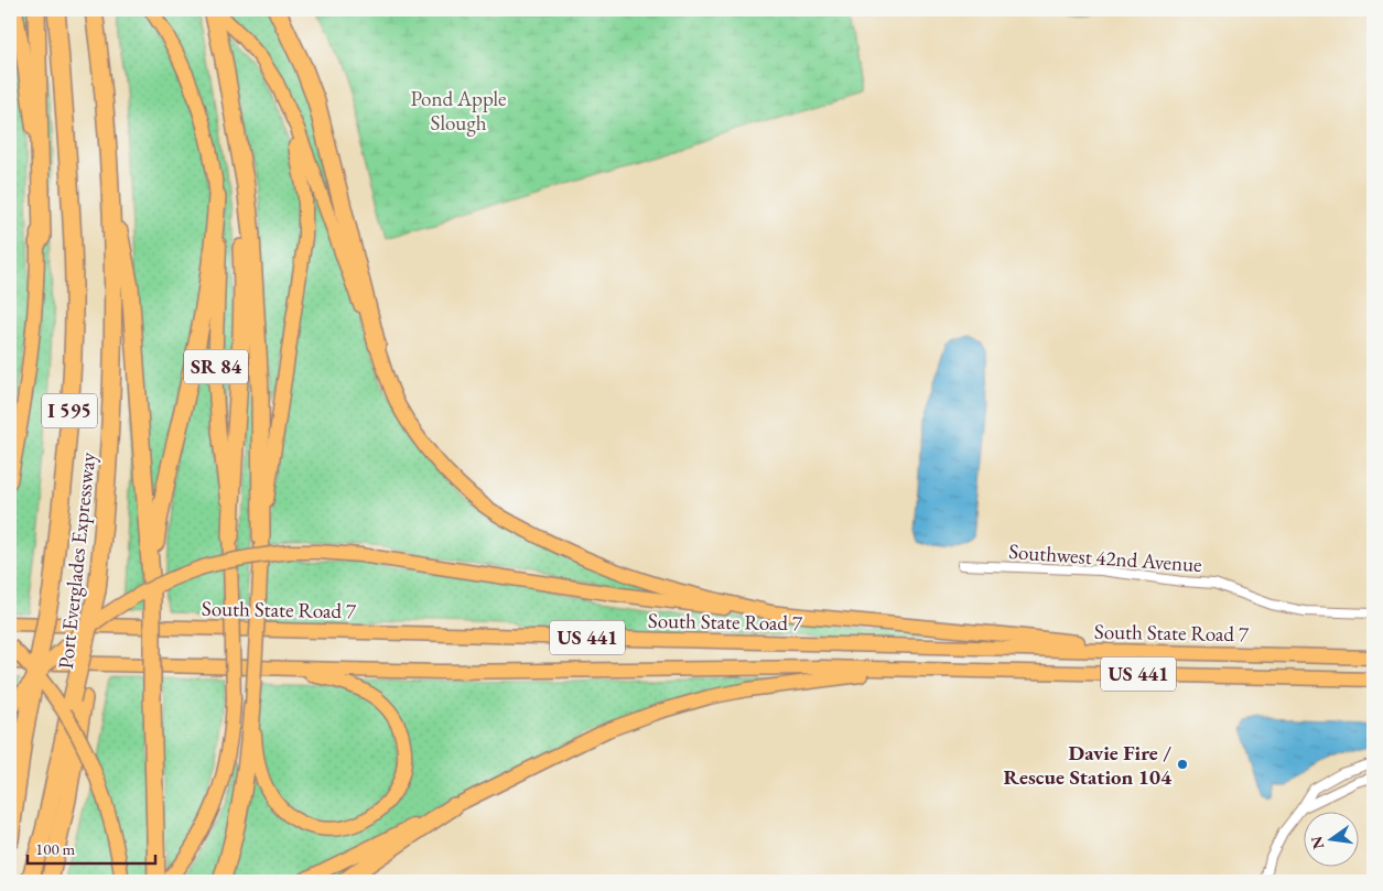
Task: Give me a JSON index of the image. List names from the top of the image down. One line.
{"streets":{"highway":["I 595","Port Everglades Expressway"],"main road":["SR 84","South State Road 7","US 441"],"street":["Southwest 42nd Avenue"]},"parks":["Pond Apple Slough"],"places":["Davie Fire / Rescue Station 104"],"scale_bar":"100 m","north":"left"}
